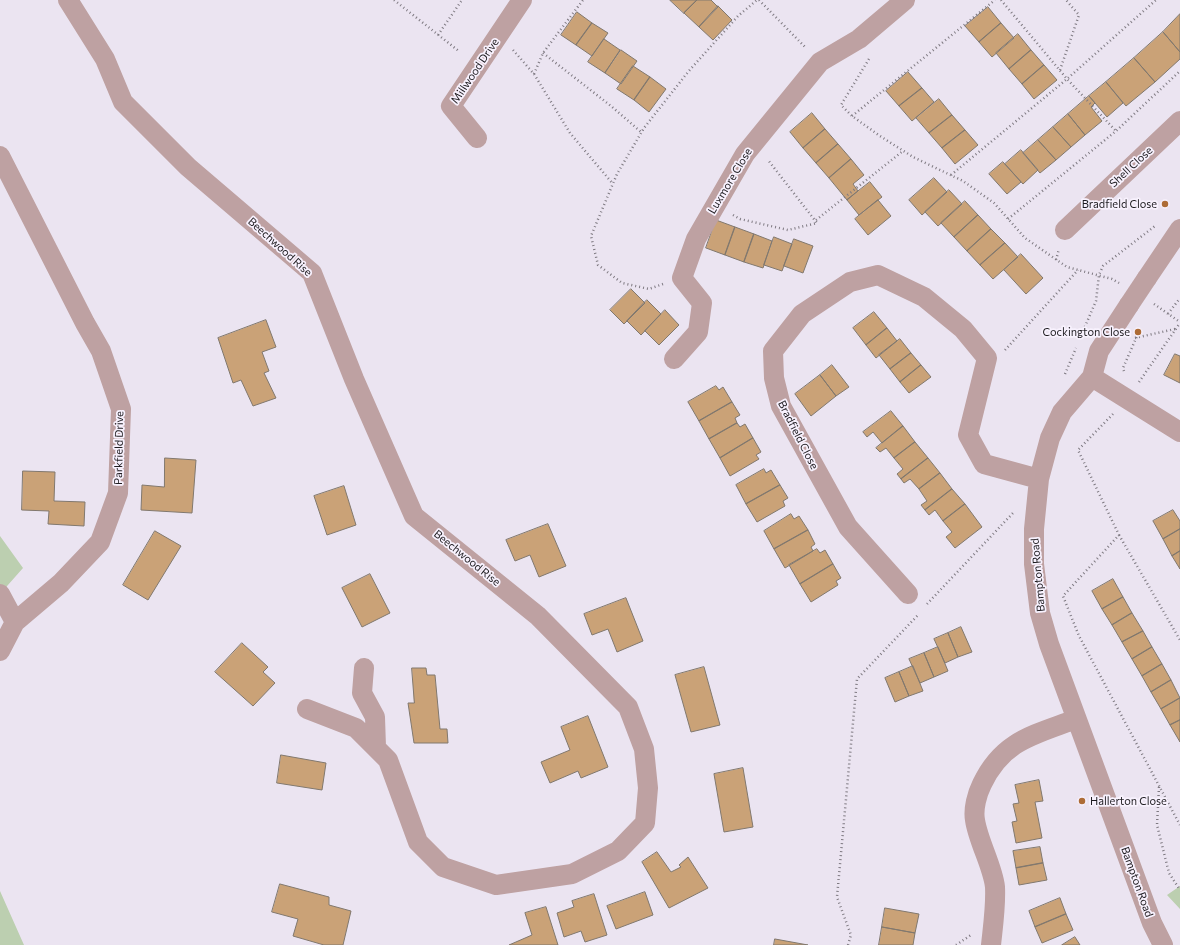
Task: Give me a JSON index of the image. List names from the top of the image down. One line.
{"streets":{"street":["Millwood Drive","Shell Close","Luxmore Close","Beechwood Rise","Bradfield Close","Parkfield Drive","Bampton Road"]},"places":["Bradfield Close","Cockington Close","Hallerton Close"]}
